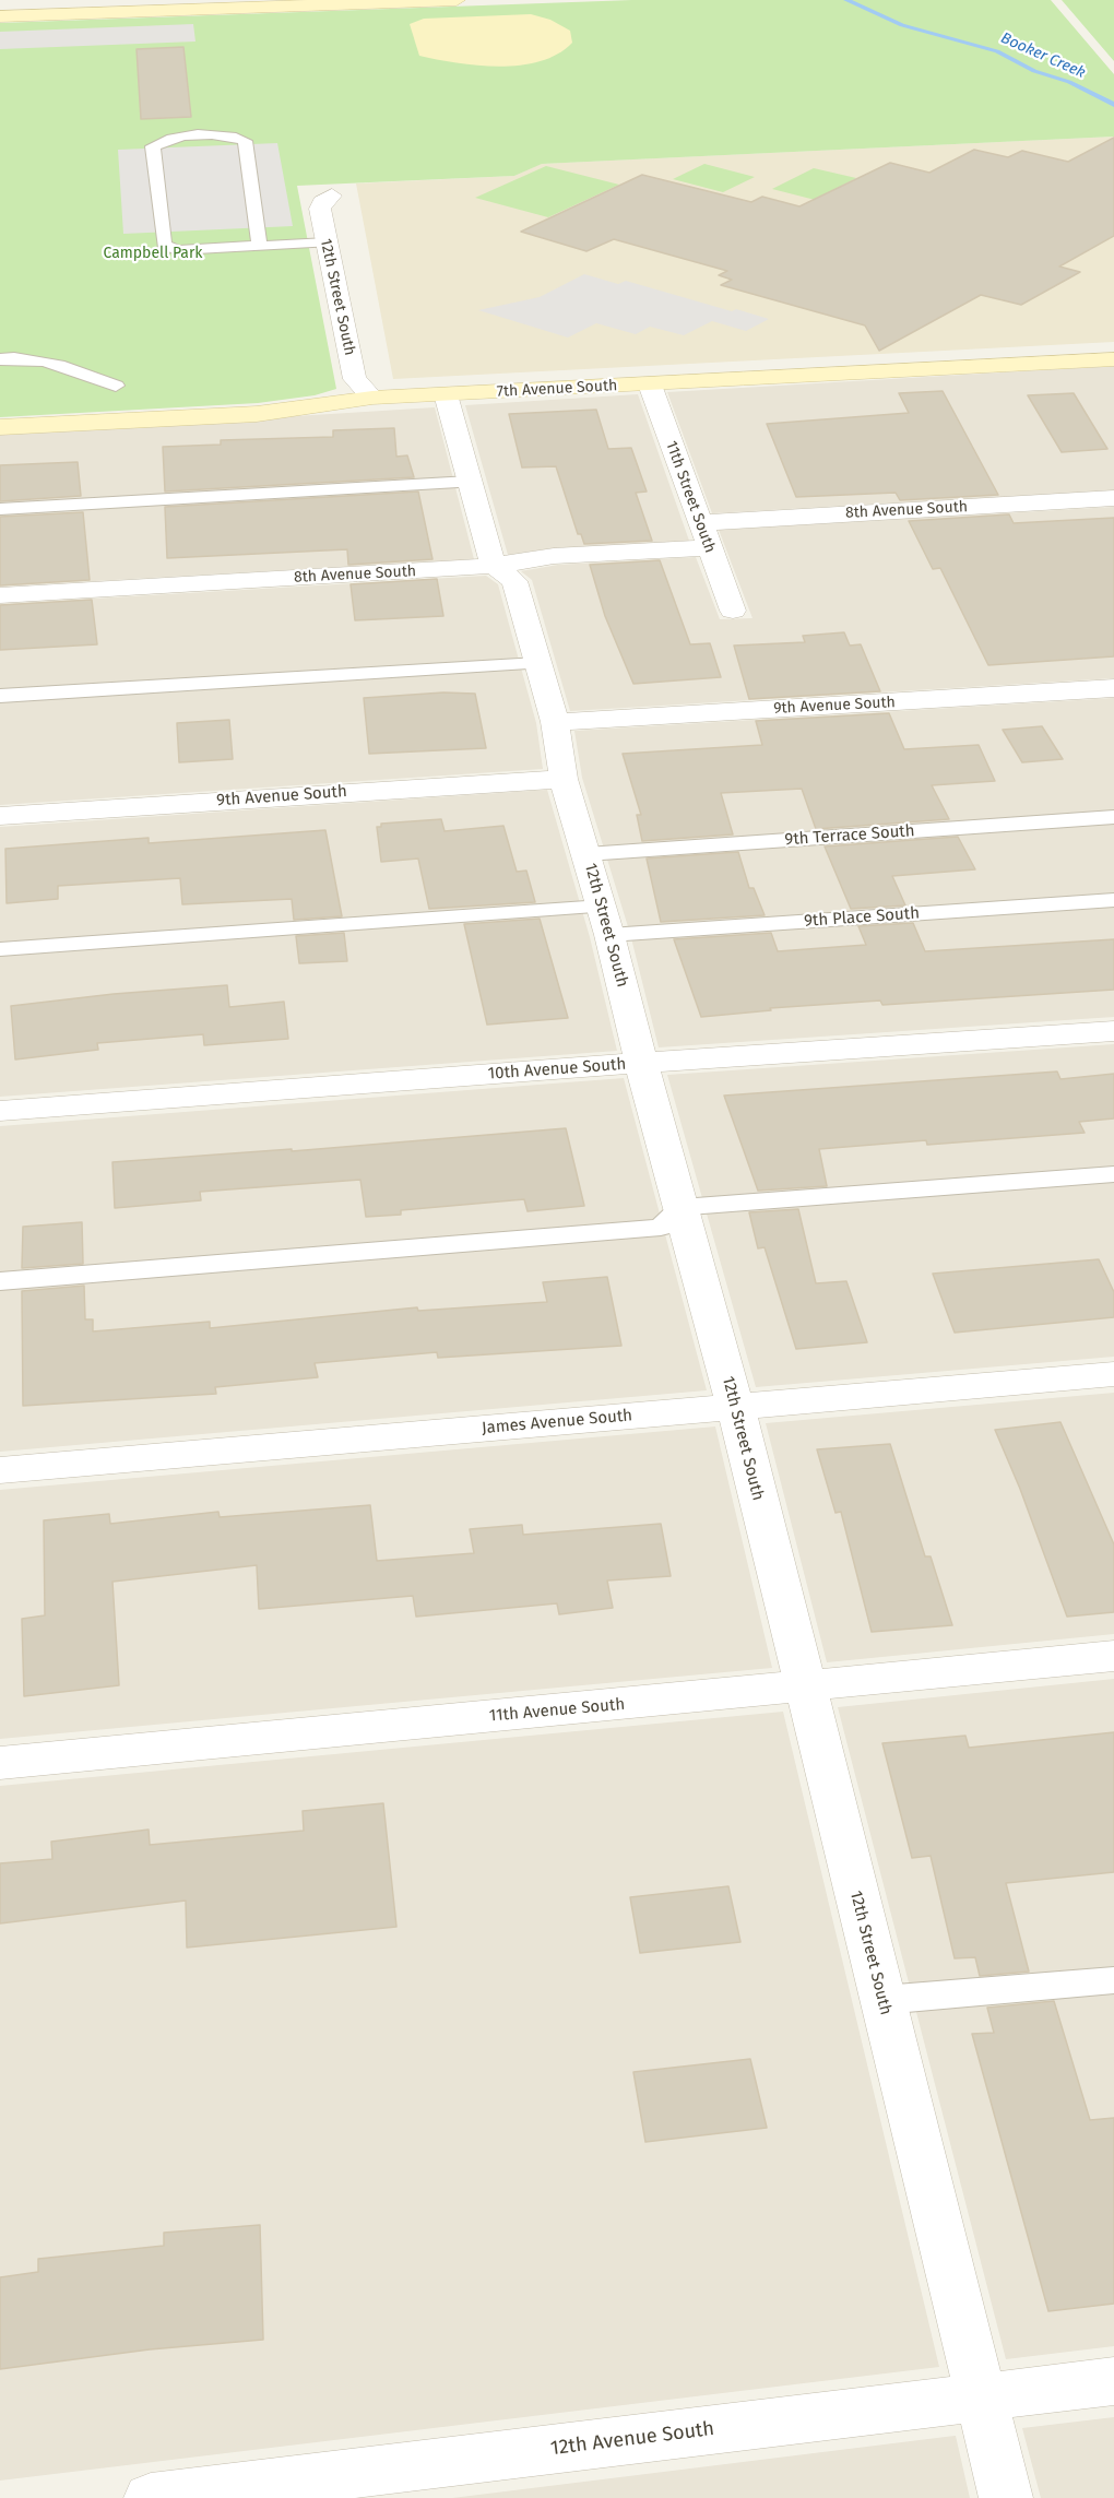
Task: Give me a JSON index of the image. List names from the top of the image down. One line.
{"streets":{"street":["12th Street South","7th Avenue South","11th Street South","8th Avenue South","9th Avenue South","10th Avenue South","James Avenue South","11th Avenue South","12th Avenue South"],"lane":["9th Terrace South","9th Place South"]},"crossings":[["12th Street South","7th Avenue South"],["12th Street South","8th Avenue South"],["12th Street South","9th Avenue South"],["12th Street South","9th Terrace South"],["12th Street South","9th Place South"],["12th Street South","10th Avenue South"],["12th Street South","James Avenue South"],["12th Street South","11th Avenue South"],["12th Street South","12th Avenue South"],["7th Avenue South","11th Street South"],["11th Street South","8th Avenue South"]],"water":["Booker Creek"],"parks":["Campbell Park"]}
